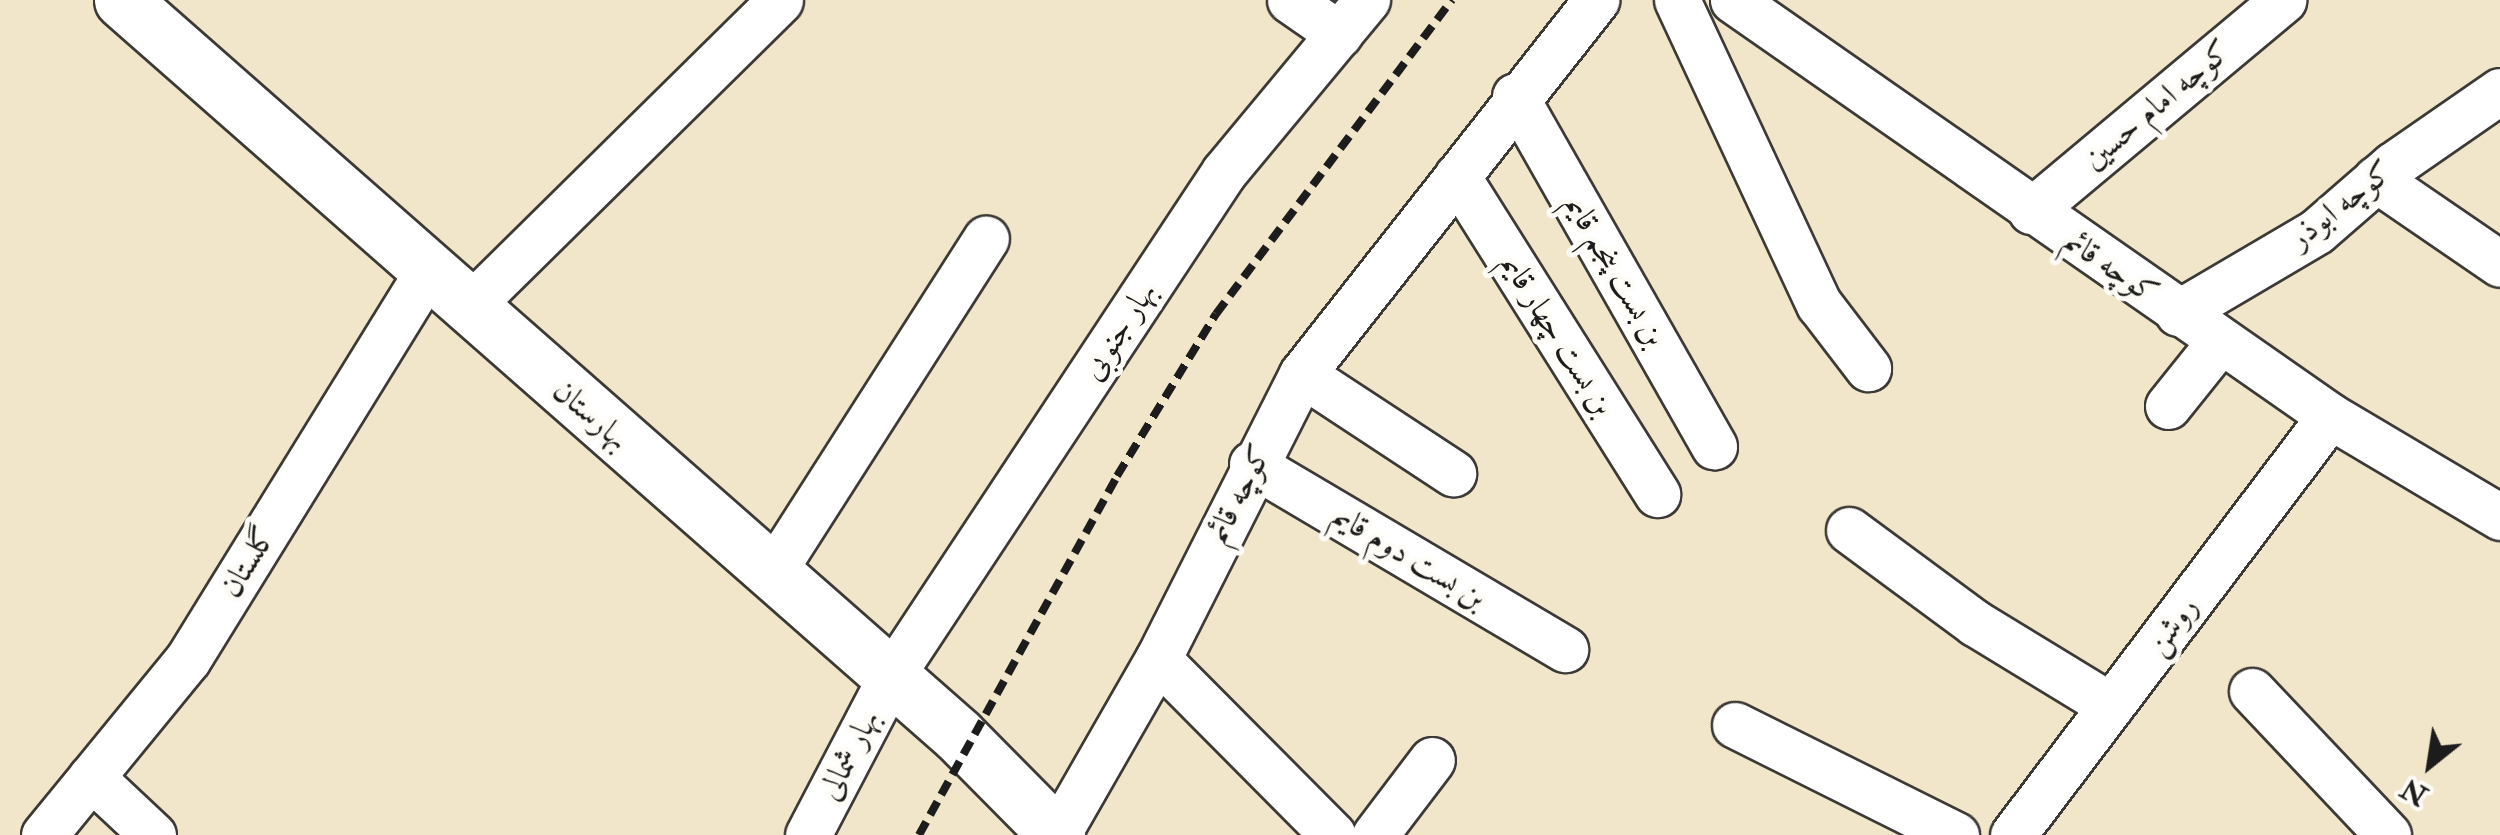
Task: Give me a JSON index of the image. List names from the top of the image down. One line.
{"streets":{"main road":["بهارستان"],"street":["کوچه امام حسین","کوچه ابوذر","کوچه قائم","بن بست پنجم قایم","بهار جنوبی","بن بست چهار قایم","بن بست دوم قایم","گلستان","روشن","بهار شمالی"]},"crossings":[["کوچه امام حسین","کوچه قائم"],["کوچه ابوذر","کوچه قائم"],["کوچه قائم","بن بست پنجم قایم"],["کوچه قائم","بن بست چهار قایم"],["کوچه قائم","بهارستان"],["کوچه قائم","بن بست دوم قایم"],["کوچه قائم","روشن"],["بهار جنوبی","بهارستان"],["بهار جنوبی","بهار شمالی"],["بهارستان","گلستان"],["بهارستان","بهار شمالی"]],"north":"bottom left"}
